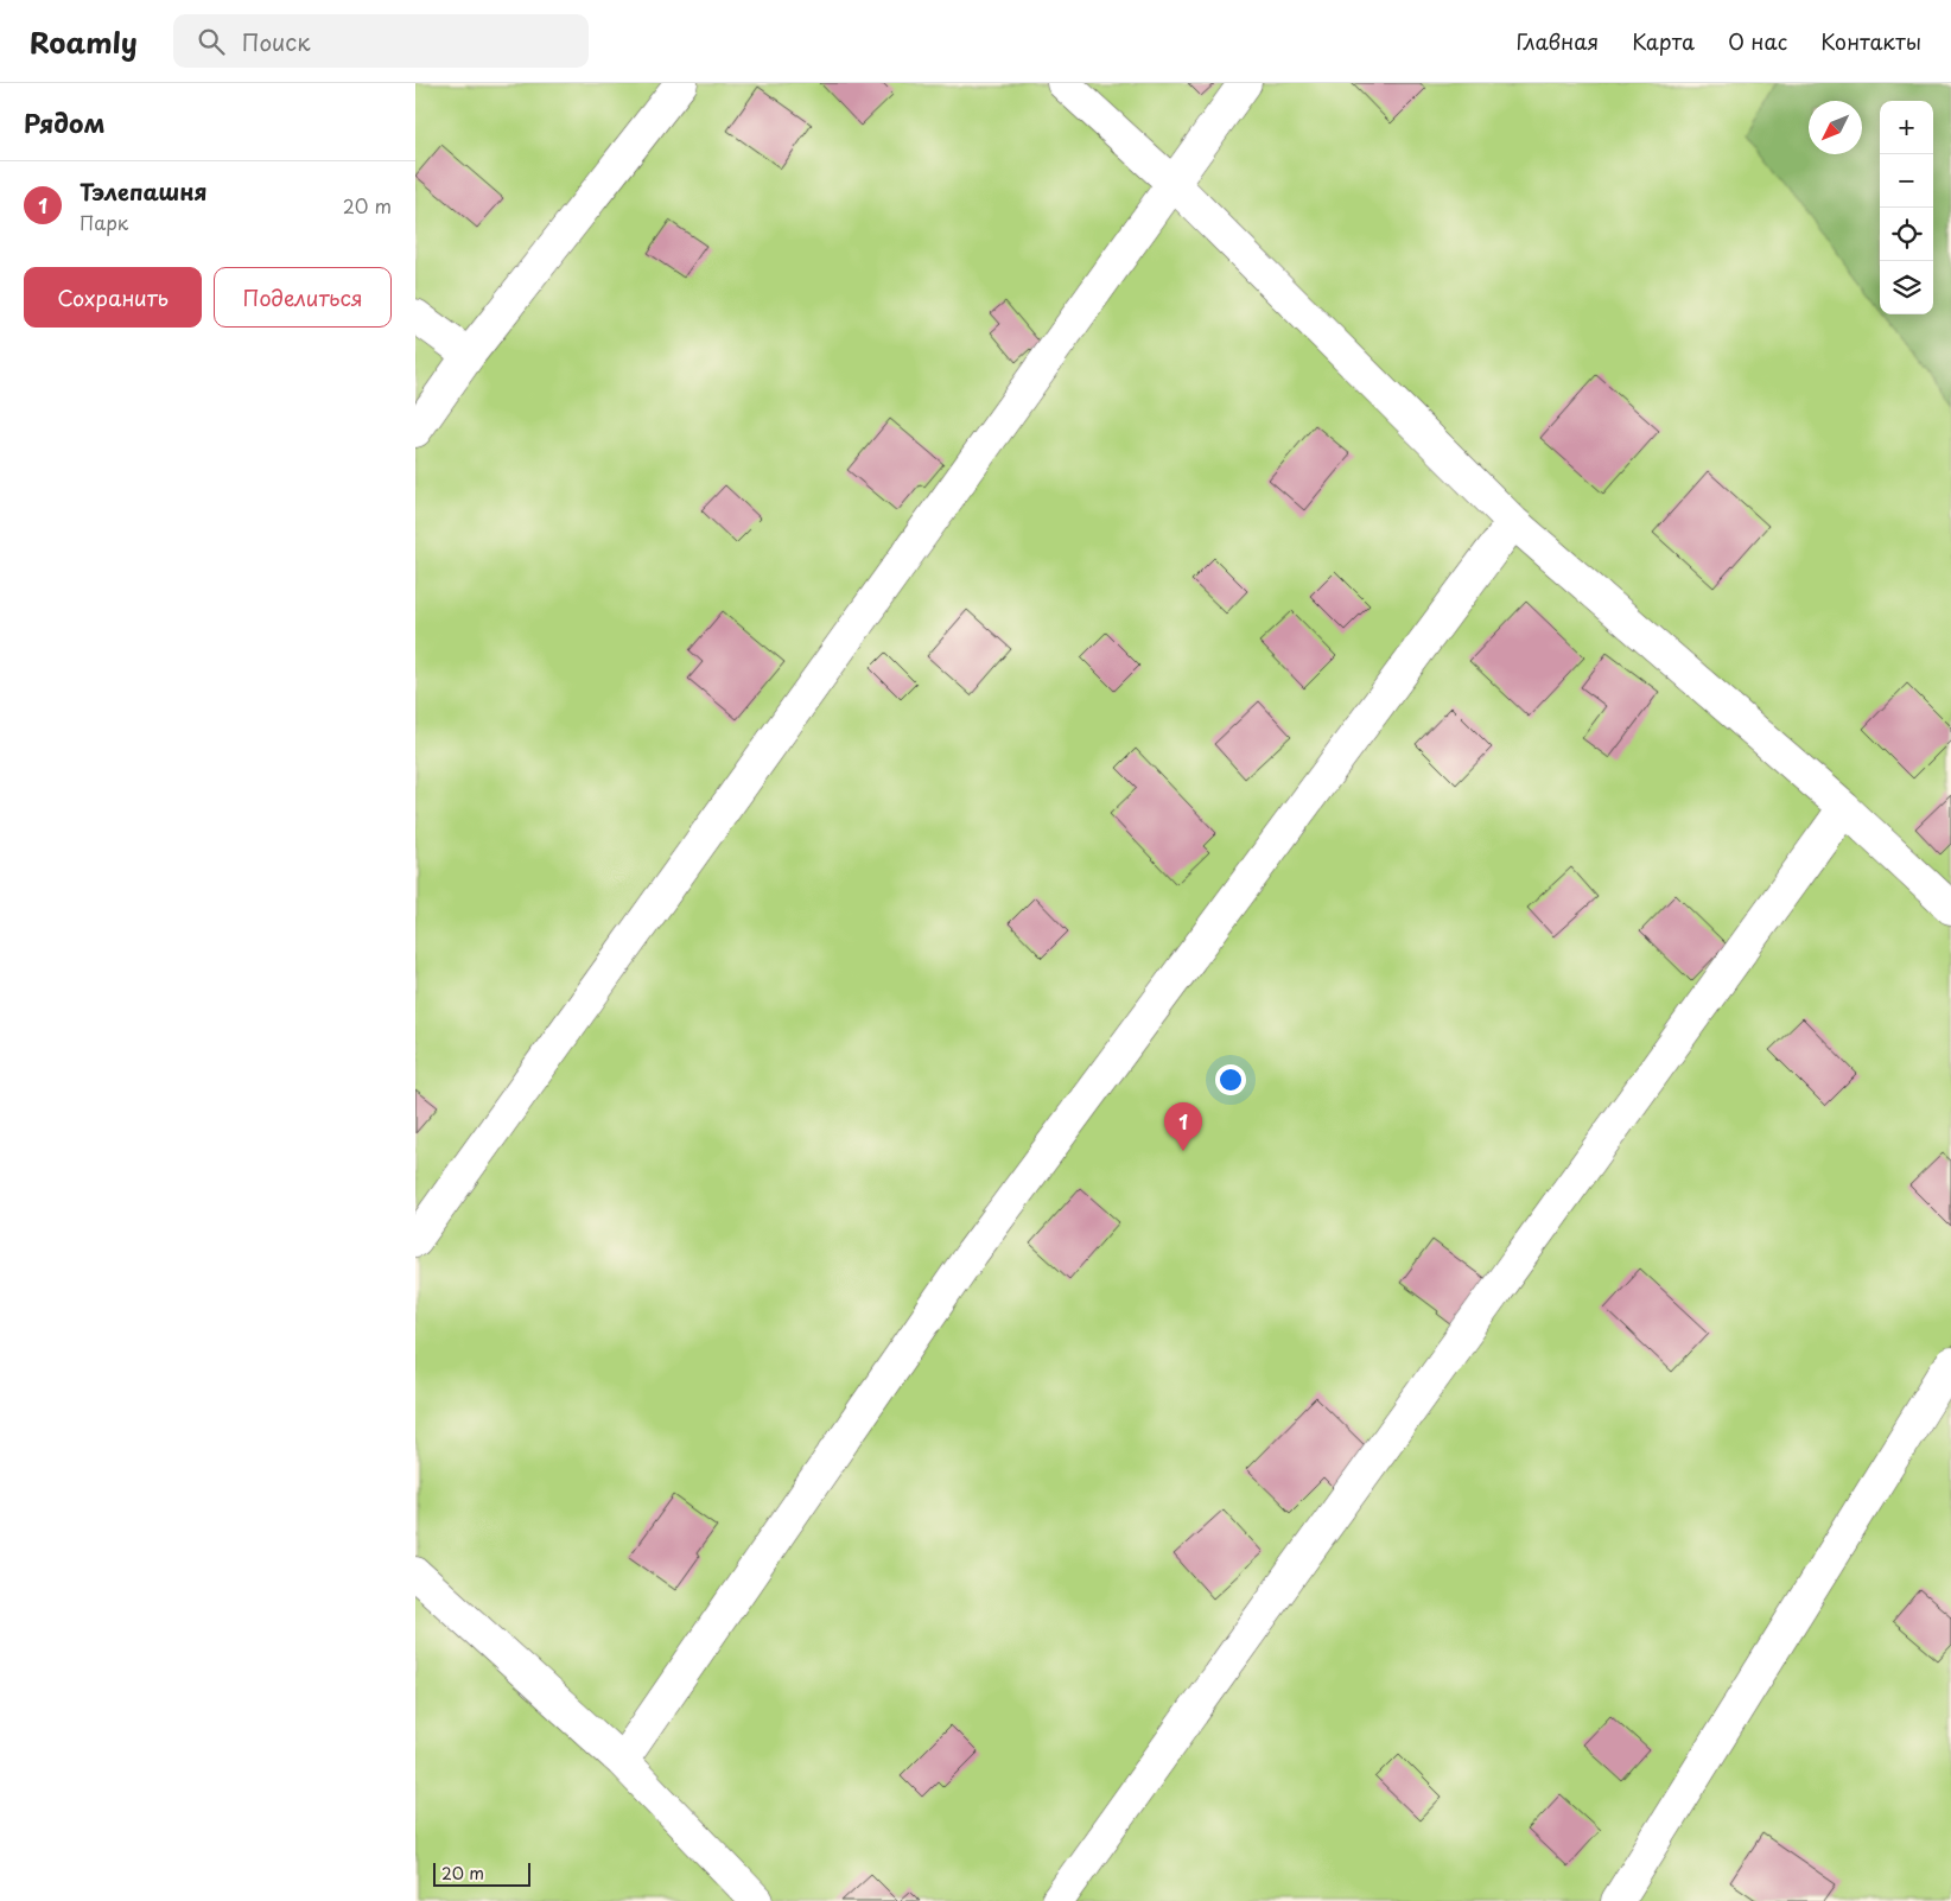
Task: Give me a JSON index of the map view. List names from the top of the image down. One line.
{"scale_bar":"20 m","north":"bottom left","page":{"header":"Roamly","search":"Поиск","nav":["Главная","Карта","О нас","Контакты"],"heading":"Рядом","map_buttons":["+","−"],"list":[{"mark":"1","name":"Тэлепашня","note":"Парк","value":"20 m"}],"buttons":["Сохранить","Поделиться"],"pins":"1","scale":"20 m"}}
